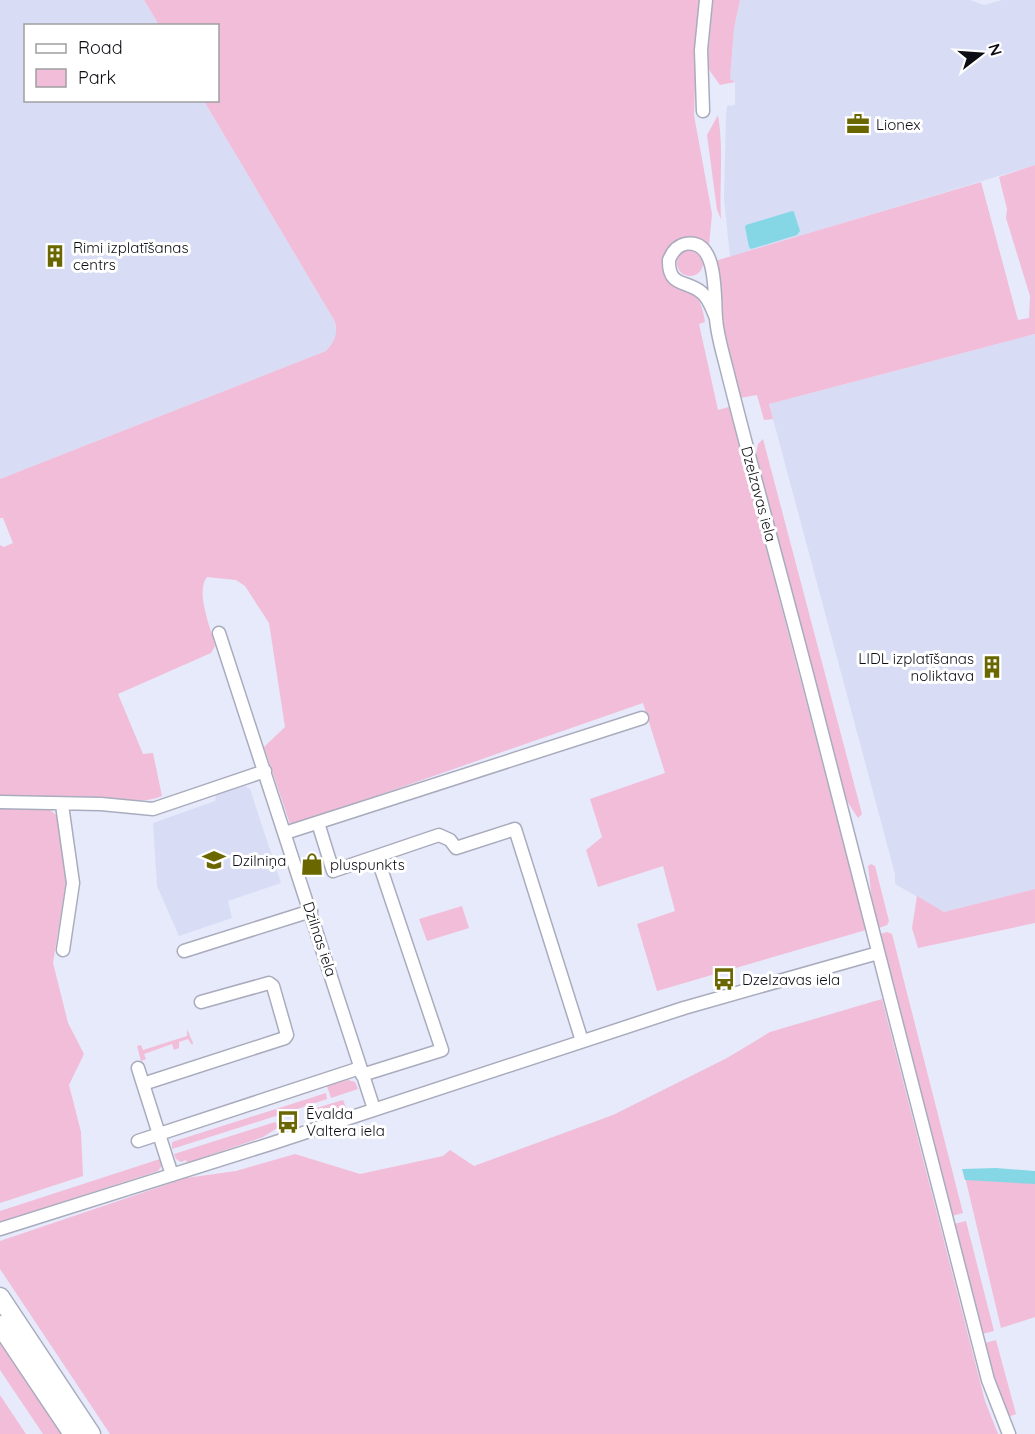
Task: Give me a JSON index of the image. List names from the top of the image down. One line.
{"streets":{"street":["Dzelzavas iela","Dzilnas iela"]},"places":{"office":["Lionex"],"building":["Rimi izplatīšanas centrs","LIDL izplatīšanas noliktava"],"school or university":["Dzilniņa"],"shop":["pluspunkts"],"bus stop":["Dzelzavas iela","Ēvalda Valtera iela"]},"legend":["Road","Park"],"north":"right"}
